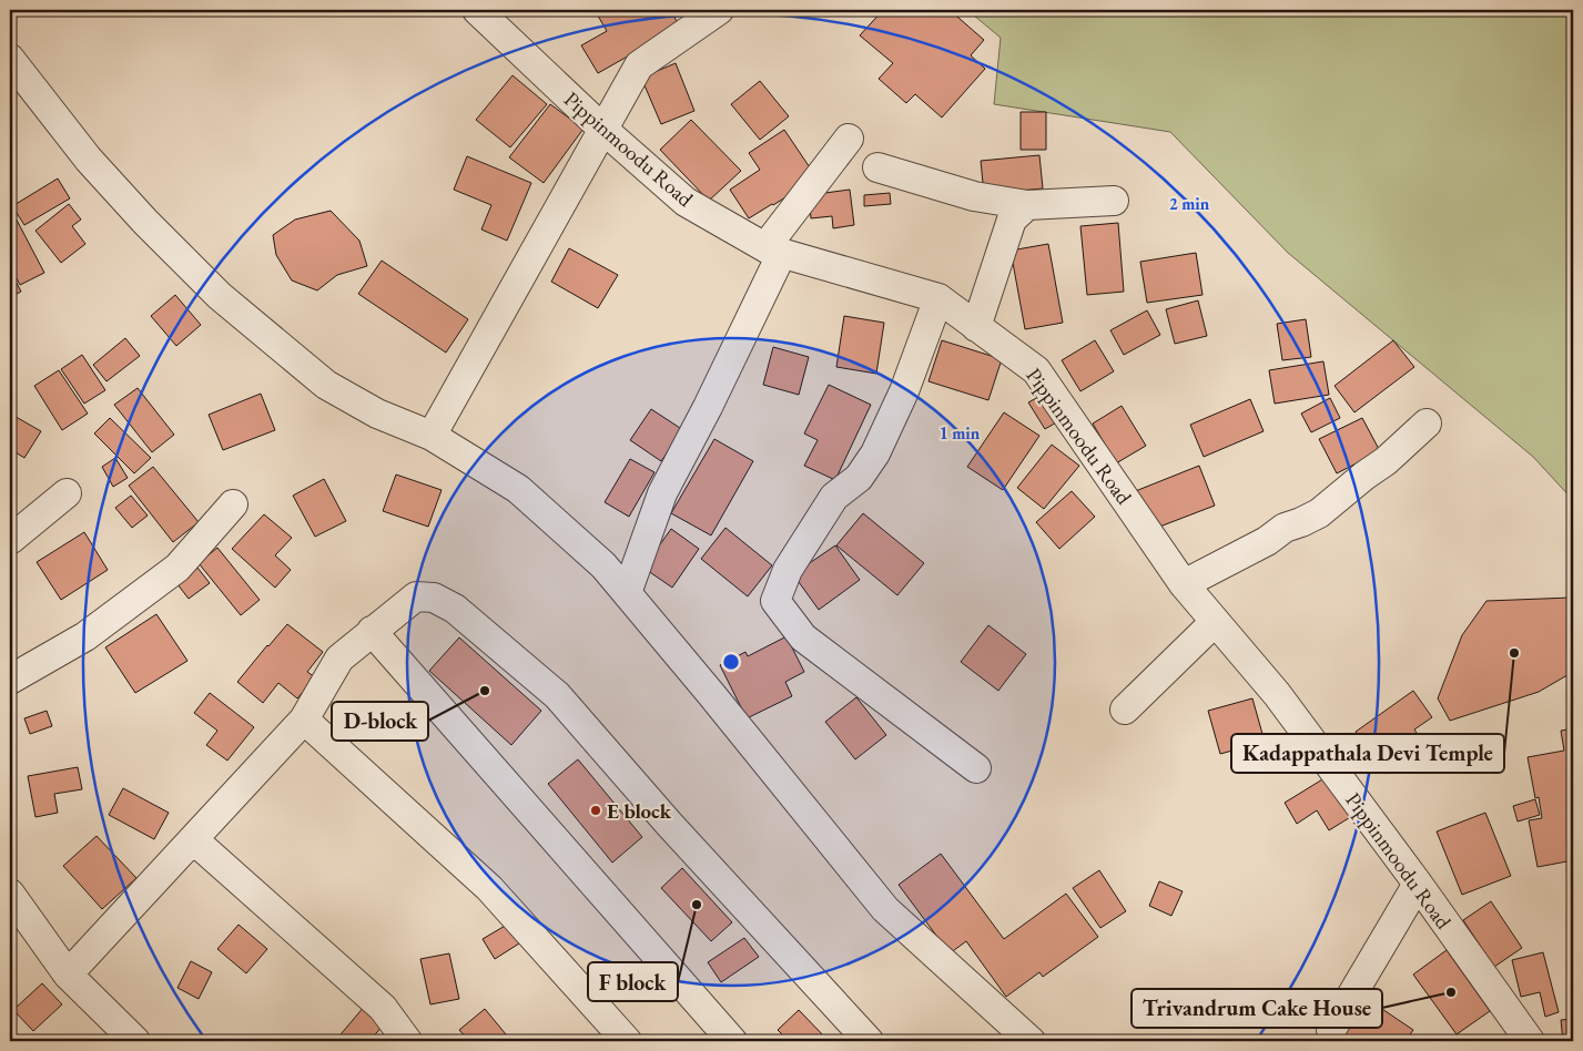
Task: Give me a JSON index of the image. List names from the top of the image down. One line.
{"streets":{"street":["Pippinmoodu Road"]},"places":["Kadappathala Devi Temple","D-block","E block","F block","Trivandrum Cake House"],"rings":["2 min","1 min"]}
